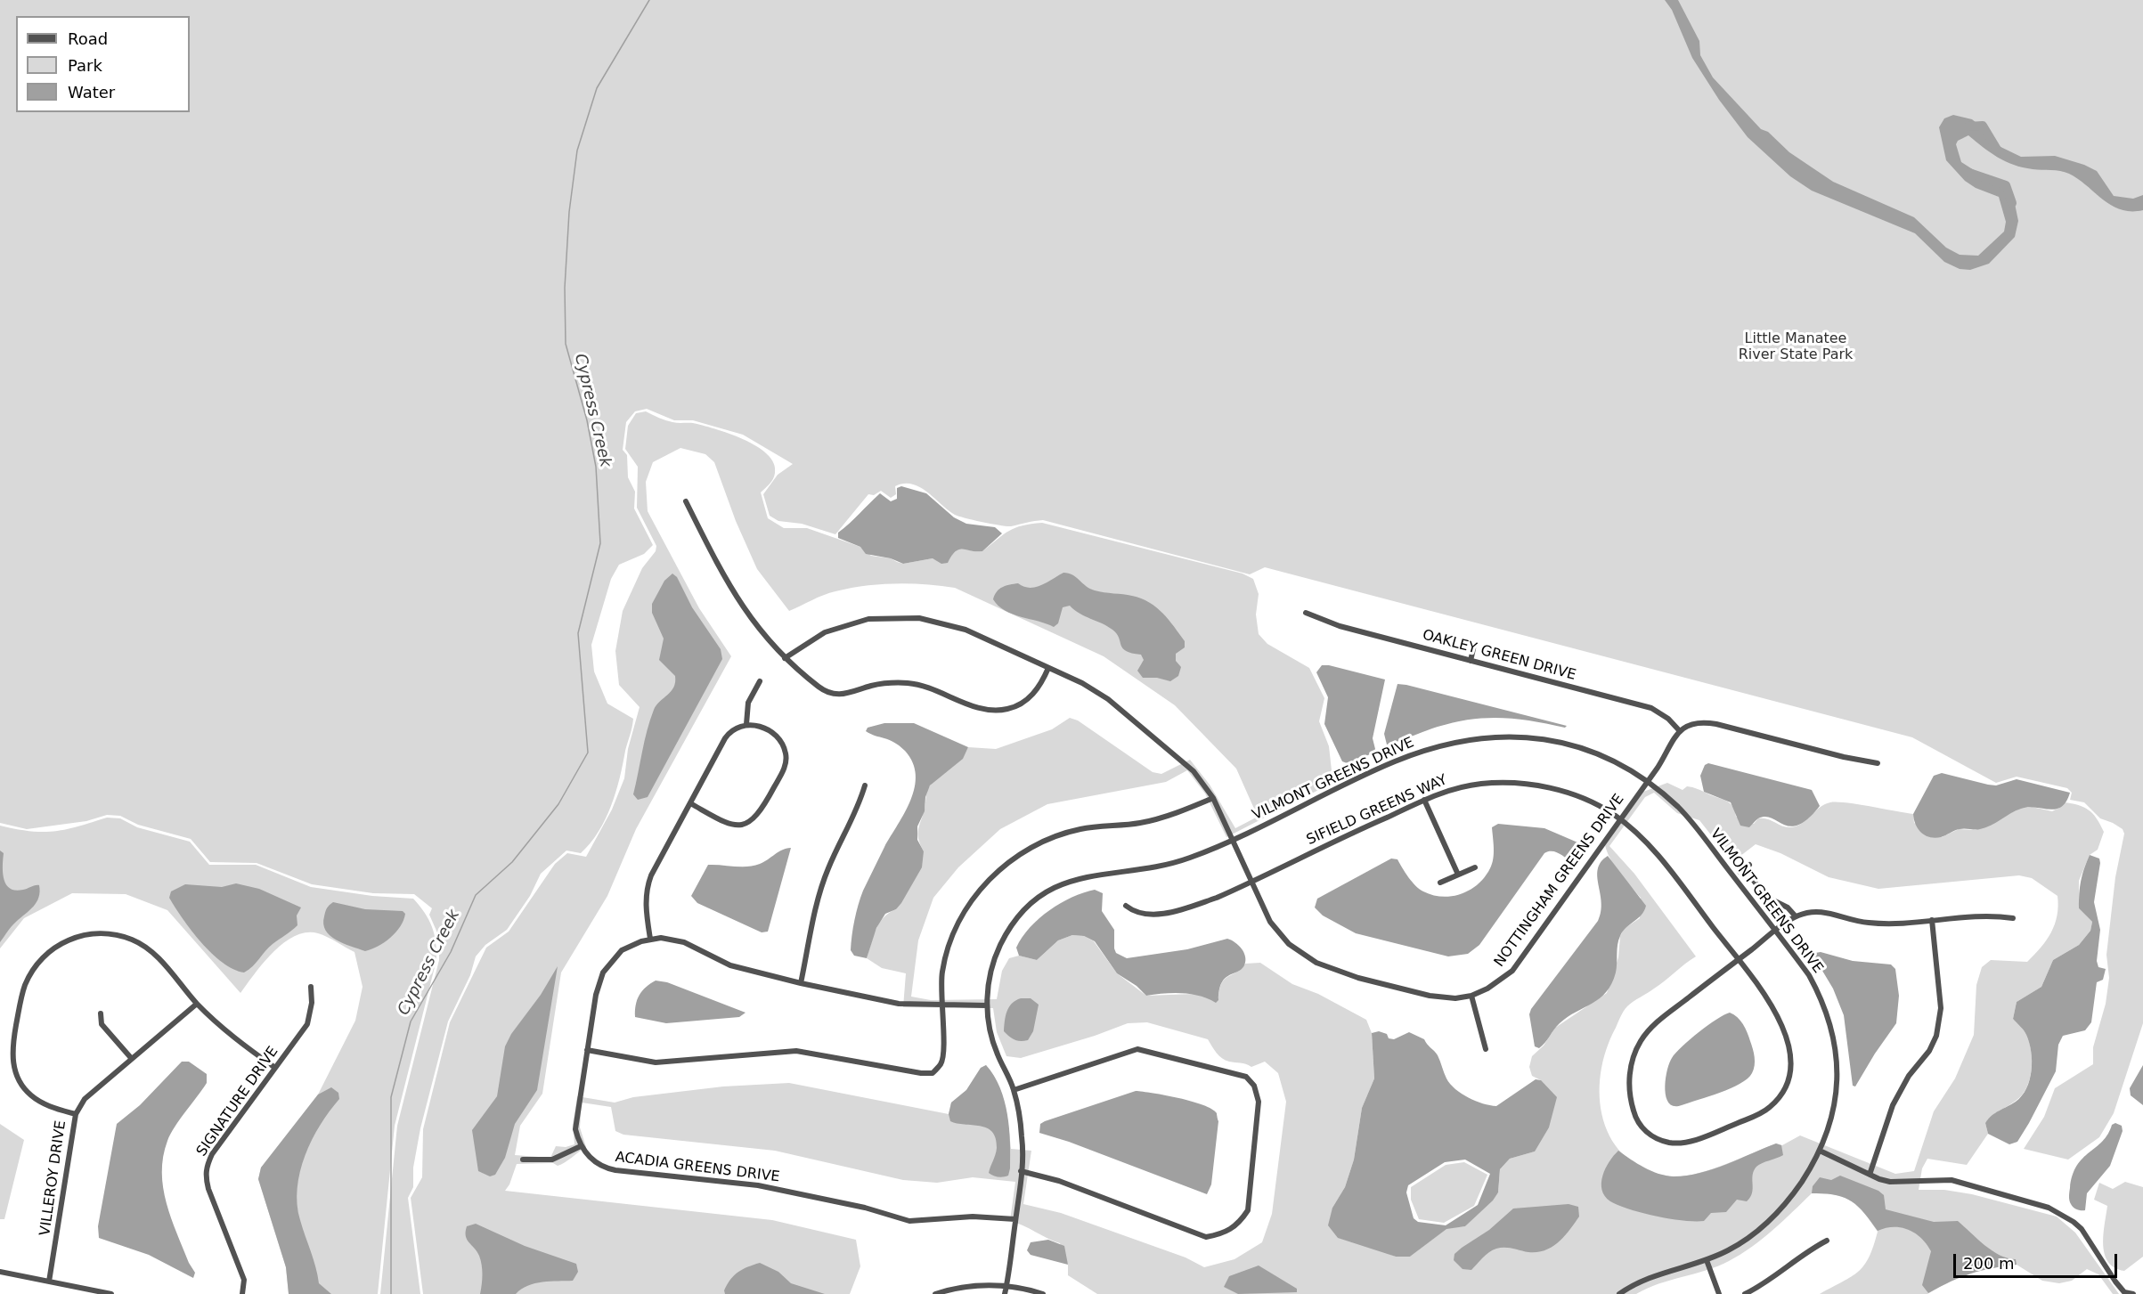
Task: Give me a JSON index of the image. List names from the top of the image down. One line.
{"streets":{"street":["OAKLEY GREEN DRIVE","VILMONT GREENS DRIVE","SIFIELD GREENS WAY","NOTTINGHAM GREENS DRIVE","SIGNATURE DRIVE","ACADIA GREENS DRIVE","VILLEROY DRIVE"]},"crossings":[["OAKLEY GREEN DRIVE","NOTTINGHAM GREENS DRIVE"],["VILMONT GREENS DRIVE","SIFIELD GREENS WAY"],["VILMONT GREENS DRIVE","NOTTINGHAM GREENS DRIVE"],["VILMONT GREENS DRIVE","ACADIA GREENS DRIVE"],["SIFIELD GREENS WAY","NOTTINGHAM GREENS DRIVE"]],"water":["Cypress Creek"],"parks":["Little Manatee River State Park"],"legend":["Road","Park","Water"],"scale_bar":"200 m"}
